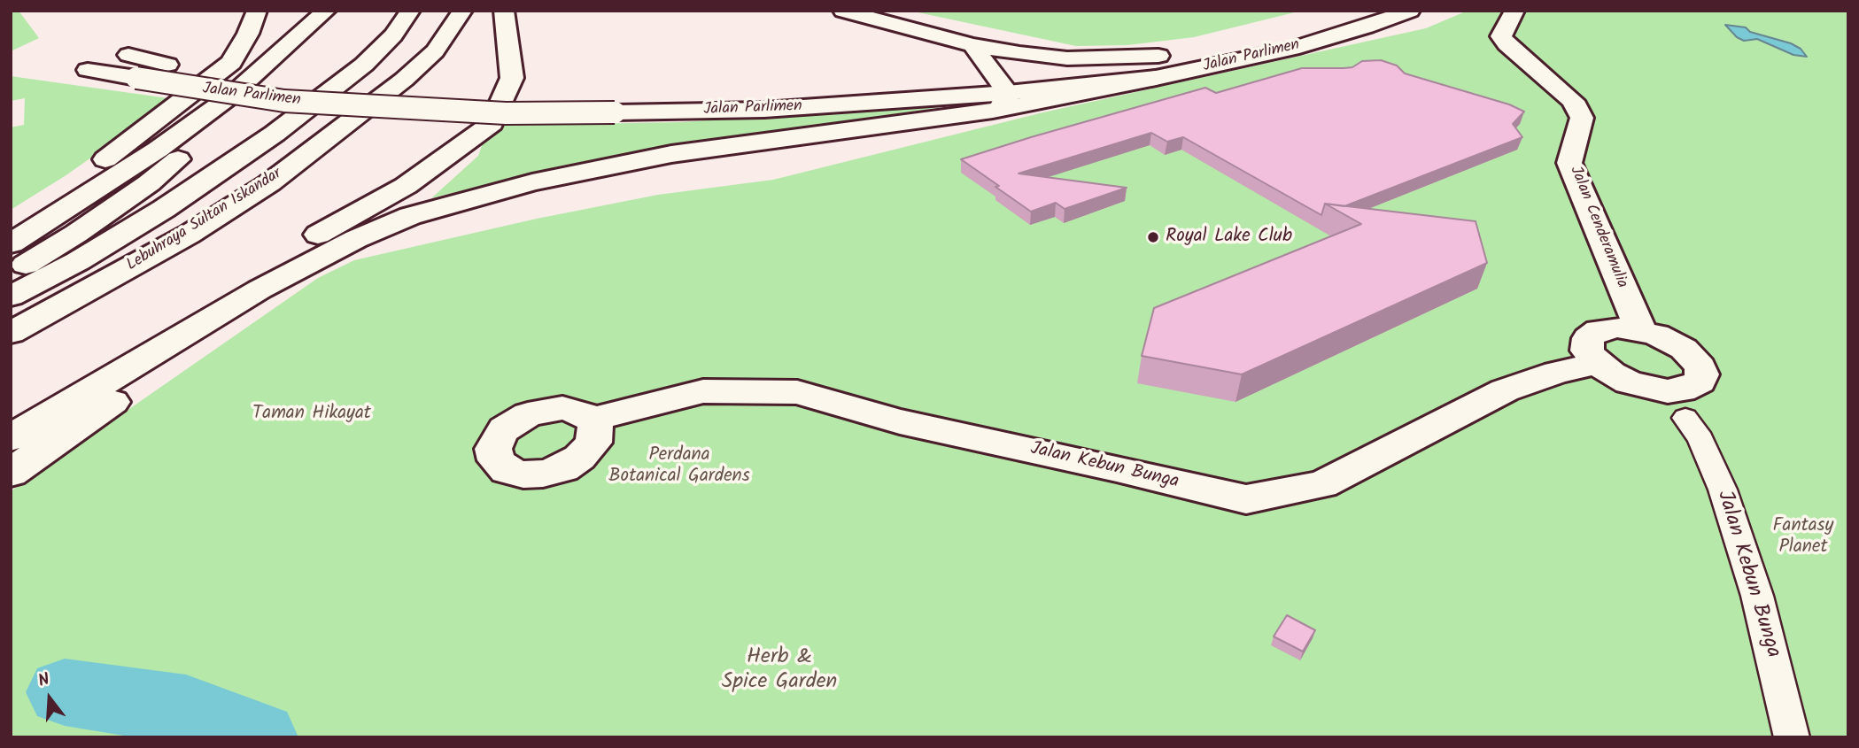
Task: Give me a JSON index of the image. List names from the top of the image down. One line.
{"streets":{"main road":["Jalan Parlimen","Lebuhraya Sultan Iskandar","Jalan Cenderamulia","Jalan Kebun Bunga"]},"parks":["Taman Hikayat","Perdana Botanical Gardens","Fantasy Planet","Herb & Spice Garden"],"places":["Royal Lake Club"],"north":"top"}
